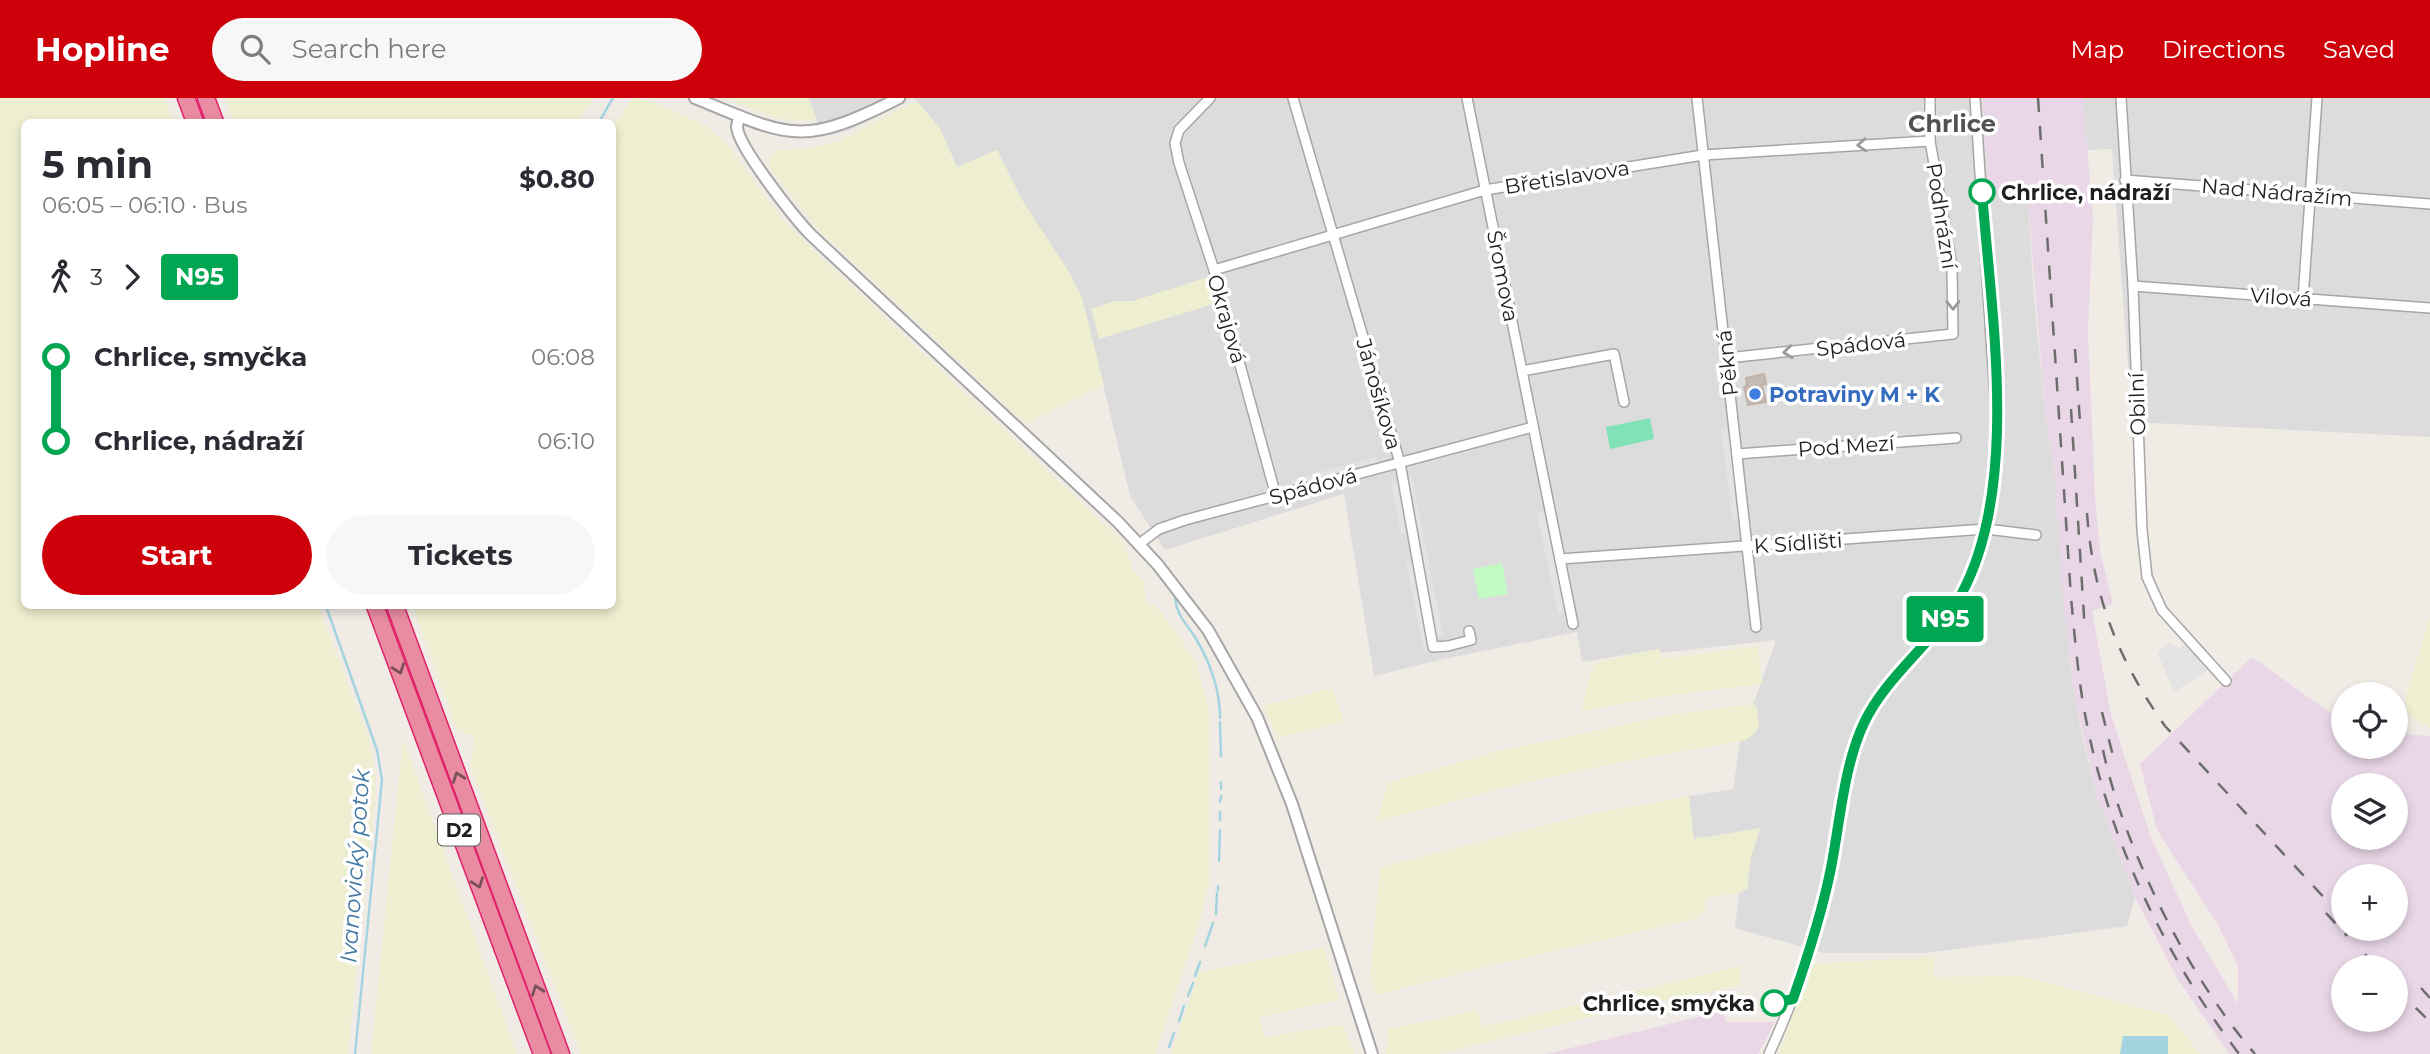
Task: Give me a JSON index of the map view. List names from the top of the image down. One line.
{"streets":{"highway":["D2"],"street":["Břetislavova","Nad Nádražím","Podhrázní","Šromova","Vilová","Okrajová","Spádová","Pěkná","Jánošíkova","Obilní","Pod Mezí","K Sídlišti"]},"crossings":[["Břetislavova","Podhrázní"],["Břetislavova","Šromova"],["Břetislavova","Okrajová"],["Břetislavova","Pěkná"],["Břetislavova","Jánošíkova"],["Nad Nádražím","Obilní"],["Podhrázní","Spádová"],["Šromova","Spádová"],["Šromova","K Sídlišti"],["Vilová","Obilní"],["Okrajová","Spádová"],["Spádová","Pěkná"],["Spádová","Jánošíkova"],["Pěkná","Pod Mezí"],["Pěkná","K Sídlišti"]],"one_way":["Spádová"],"districts":["Chrlice"],"water":["Ivanovický potok"],"places":["Chrlice, nádraží","Potraviny M + K","Chrlice, smyčka"],"lines":["bus line N95"],"page":{"header":"Hopline","search":"Search here","nav":["Map","Directions","Saved"],"on_map":"N95","heading":["5 min","06:05 – 06:10 · Bus","$0.80"],"legs":["3","N95"],"list":[{"name":"Chrlice, smyčka","value":"06:08"},{"name":"Chrlice, nádraží","value":"06:10"}],"buttons":["Start","Tickets"],"map_buttons":["+","−"]}}
